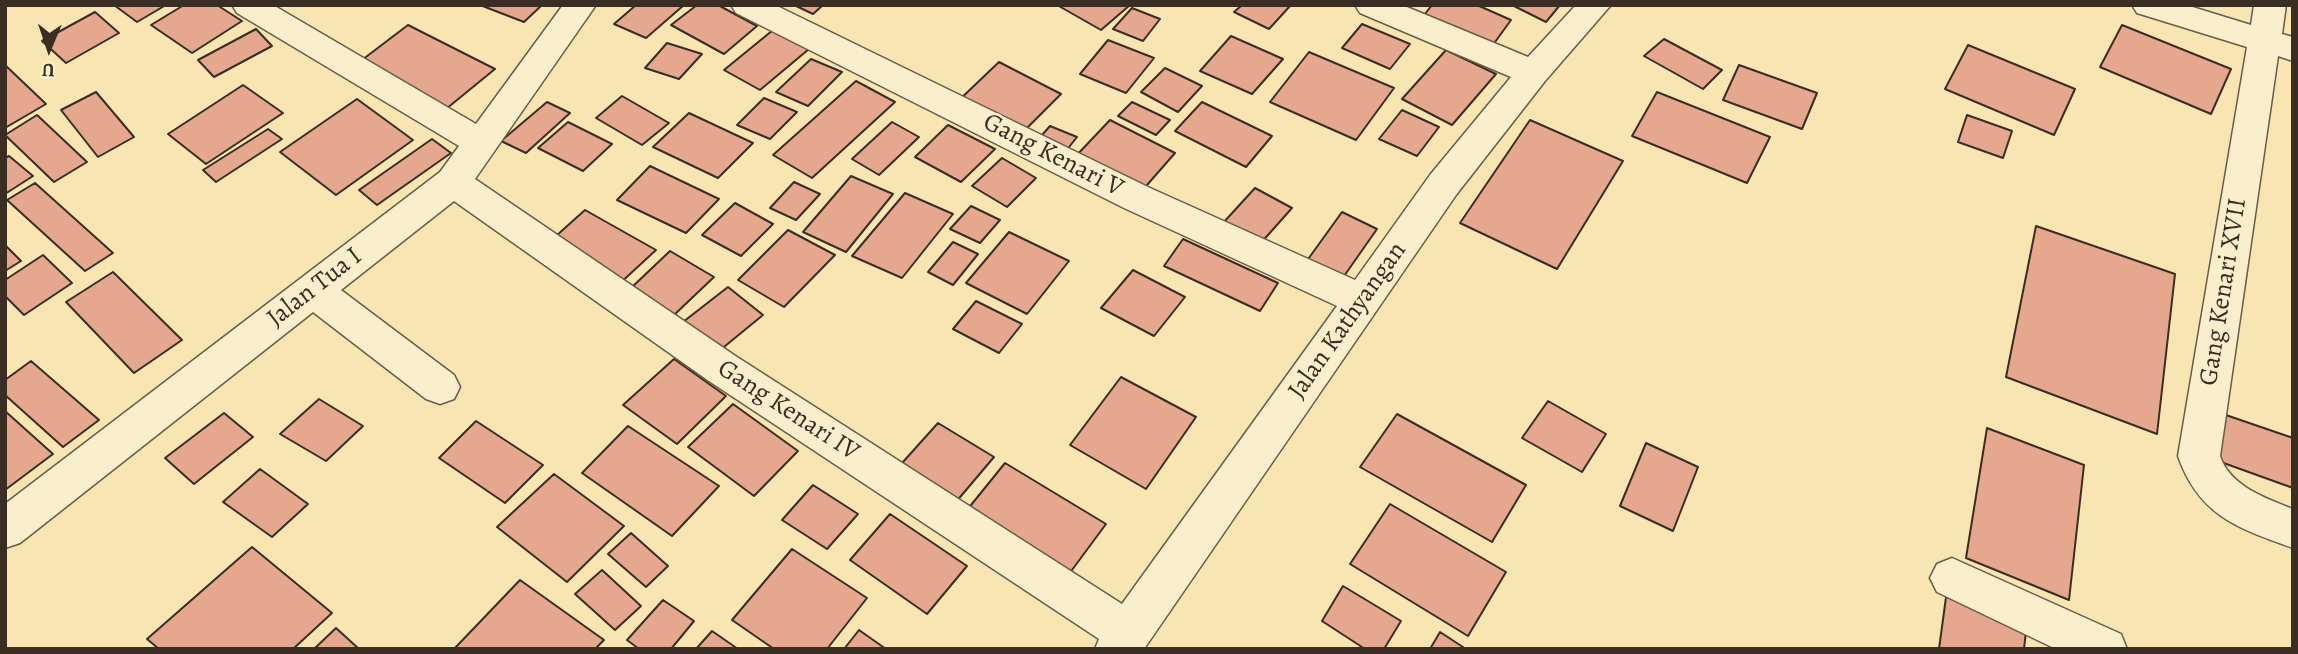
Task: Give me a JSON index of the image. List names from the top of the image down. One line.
{"streets":{"street":["Gang Kenari V","Jalan Tua I","Gang Kenari XVII","Jalan Kathyangan","Gang Kenari IV"]},"crossings":[["Gang Kenari V","Jalan Kathyangan"],["Jalan Tua I","Gang Kenari IV"],["Jalan Kathyangan","Gang Kenari IV"]],"north":"bottom"}
